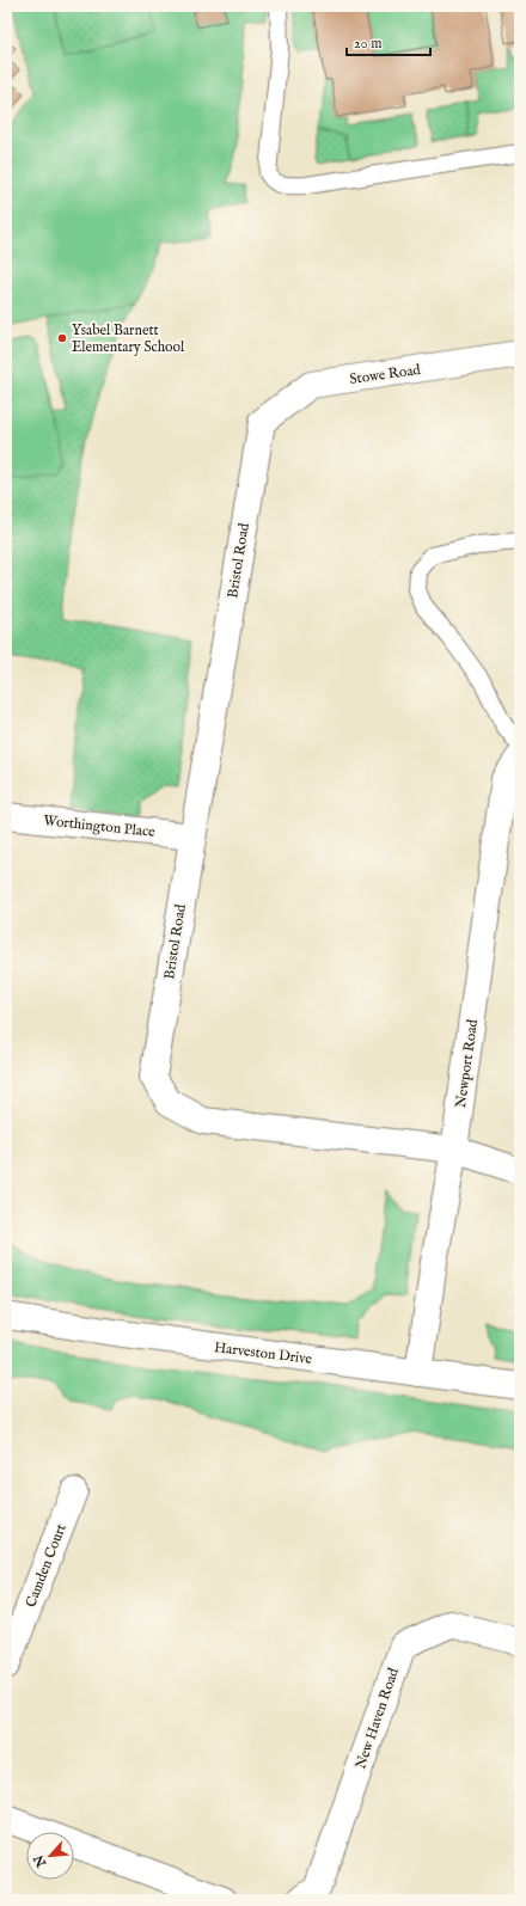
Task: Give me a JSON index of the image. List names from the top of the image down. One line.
{"streets":{"street":["Stowe Road","Bristol Road","Worthington Place","Newport Road","Harveston Drive","Camden Court","New Haven Road"]},"crossings":[["Stowe Road","Bristol Road"],["Bristol Road","Worthington Place"],["Bristol Road","Newport Road"],["Newport Road","Harveston Drive"]],"places":["Ysabel Barnett Elementary School"],"scale_bar":"20 m","north":"bottom left"}
